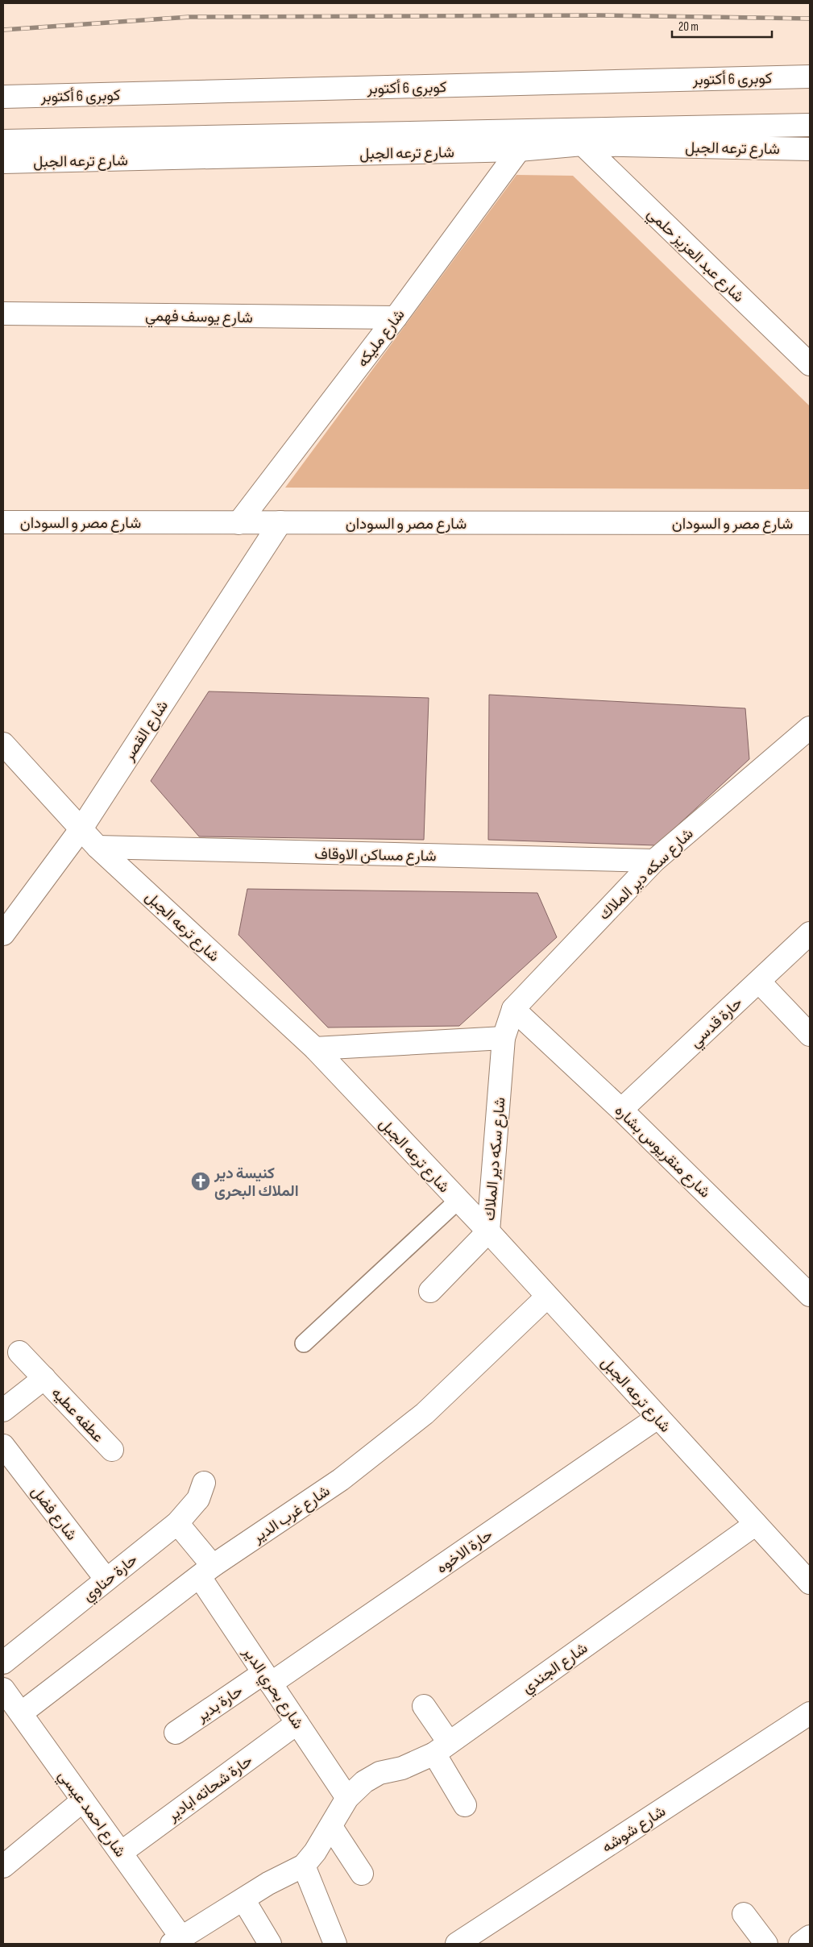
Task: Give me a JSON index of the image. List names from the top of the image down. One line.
{"streets":{"main road":["كوبرى 6 أكتوبر","شارع ترعه الجبل","شارع عبد العزيز حلمي","شارع يوسف فهمي","شارع مليكه","شارع مصر و السودان","شارع القصر","شارع مساكن الاوقاف","شارع سكه دير الملاك","حارة قدسي","شارع منقريوس بشاره","عطفه عطيه","شارع فضل","شارع غرب الدير","حارة الاخوه","حارة حناوي","شارع الجندي","شارع بحري الدير","حارة بدير","حارة شحاته ابادير","شارع احمد عيسي","شارع شوشه"]},"crossings":[["شارع ترعه الجبل","شارع عبد العزيز حلمي"],["شارع ترعه الجبل","شارع مليكه"],["شارع ترعه الجبل","شارع القصر"],["شارع ترعه الجبل","شارع مساكن الاوقاف"],["شارع ترعه الجبل","شارع سكه دير الملاك"],["شارع ترعه الجبل","شارع غرب الدير"],["شارع ترعه الجبل","حارة الاخوه"],["شارع ترعه الجبل","شارع الجندي"],["شارع يوسف فهمي","شارع مليكه"],["شارع مليكه","شارع مصر و السودان"],["شارع مصر و السودان","شارع القصر"],["شارع مساكن الاوقاف","شارع سكه دير الملاك"],["شارع سكه دير الملاك","شارع منقريوس بشاره"],["حارة قدسي","شارع منقريوس بشاره"],["شارع فضل","حارة حناوي"],["شارع غرب الدير","شارع بحري الدير"],["شارع غرب الدير","شارع احمد عيسي"],["حارة الاخوه","شارع بحري الدير"],["حارة الاخوه","حارة بدير"],["حارة حناوي","شارع بحري الدير"],["شارع الجندي","شارع بحري الدير"],["شارع بحري الدير","حارة بدير"],["شارع بحري الدير","حارة شحاته ابادير"],["حارة شحاته ابادير","شارع احمد عيسي"]],"places":{"church":["كنيسة دير الملاك البحرى"]},"scale_bar":"20 m"}
